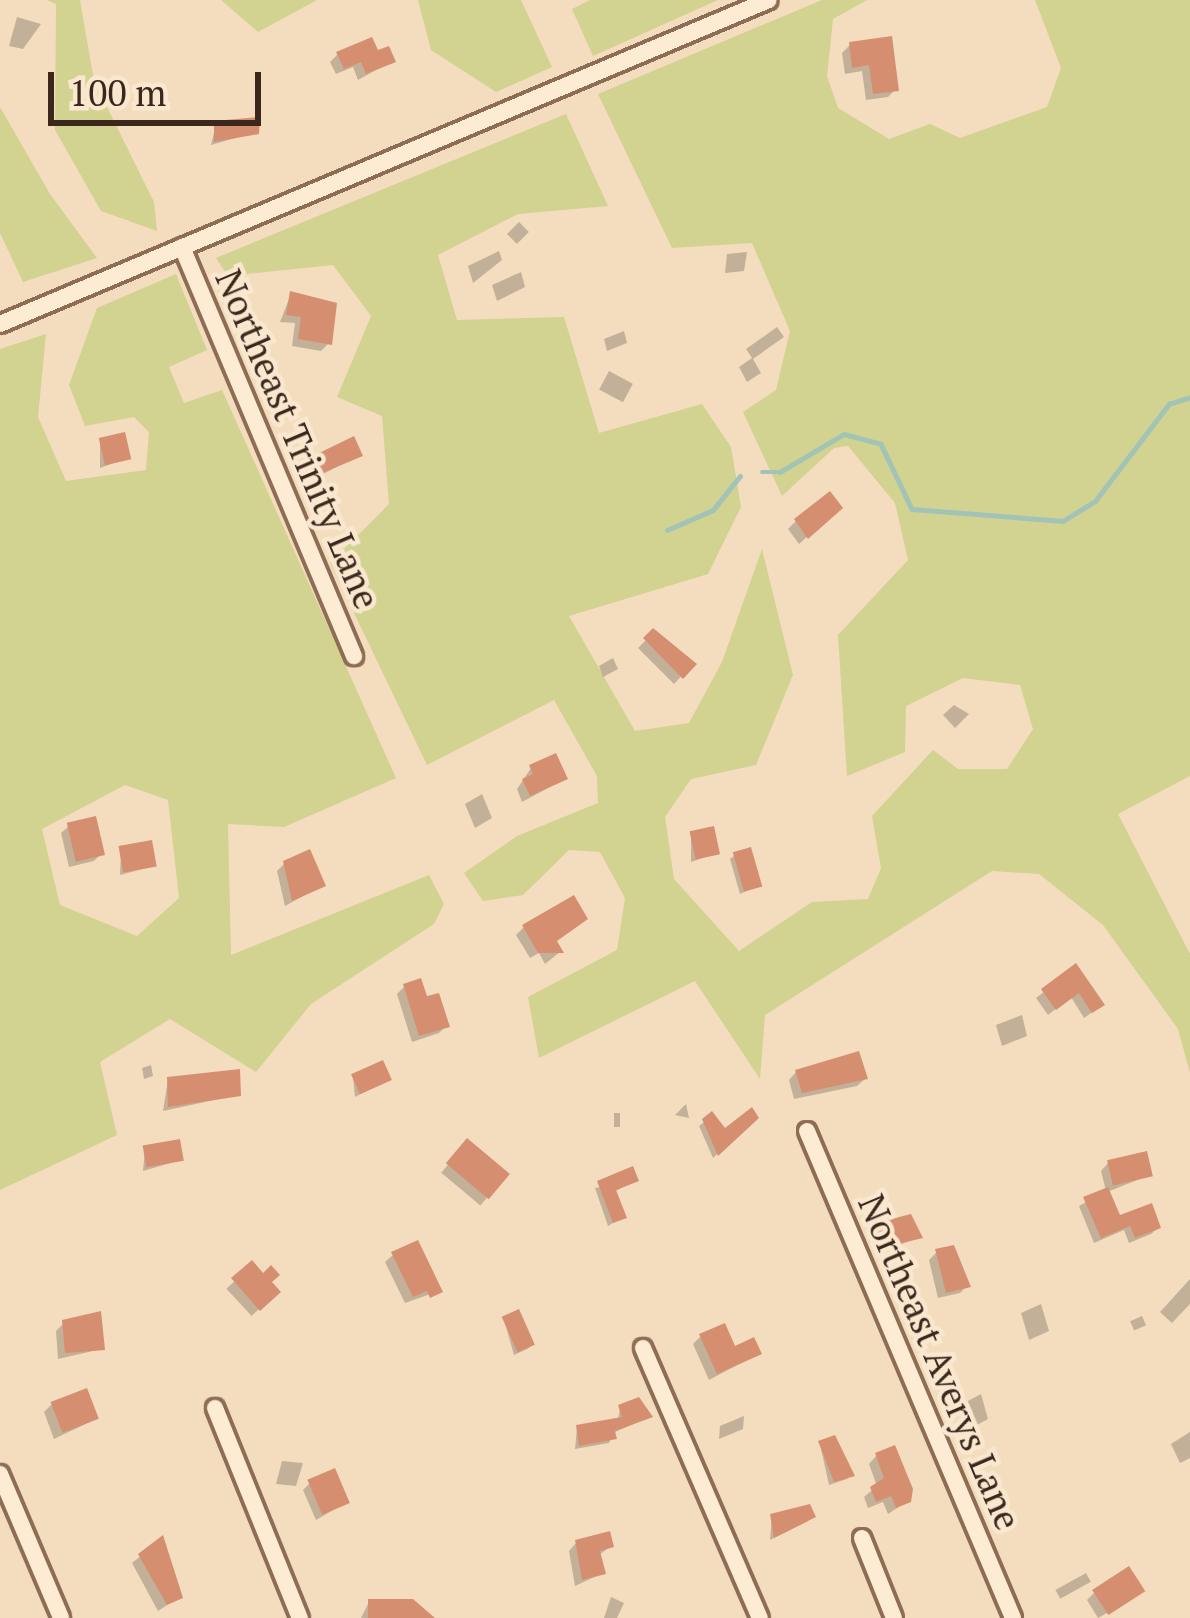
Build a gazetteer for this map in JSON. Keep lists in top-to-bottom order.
{
  "streets": {
    "street": ["Northeast Trinity Lane", "Northeast Averys Lane"]
  },
  "scale_bar": "100 m"
}
